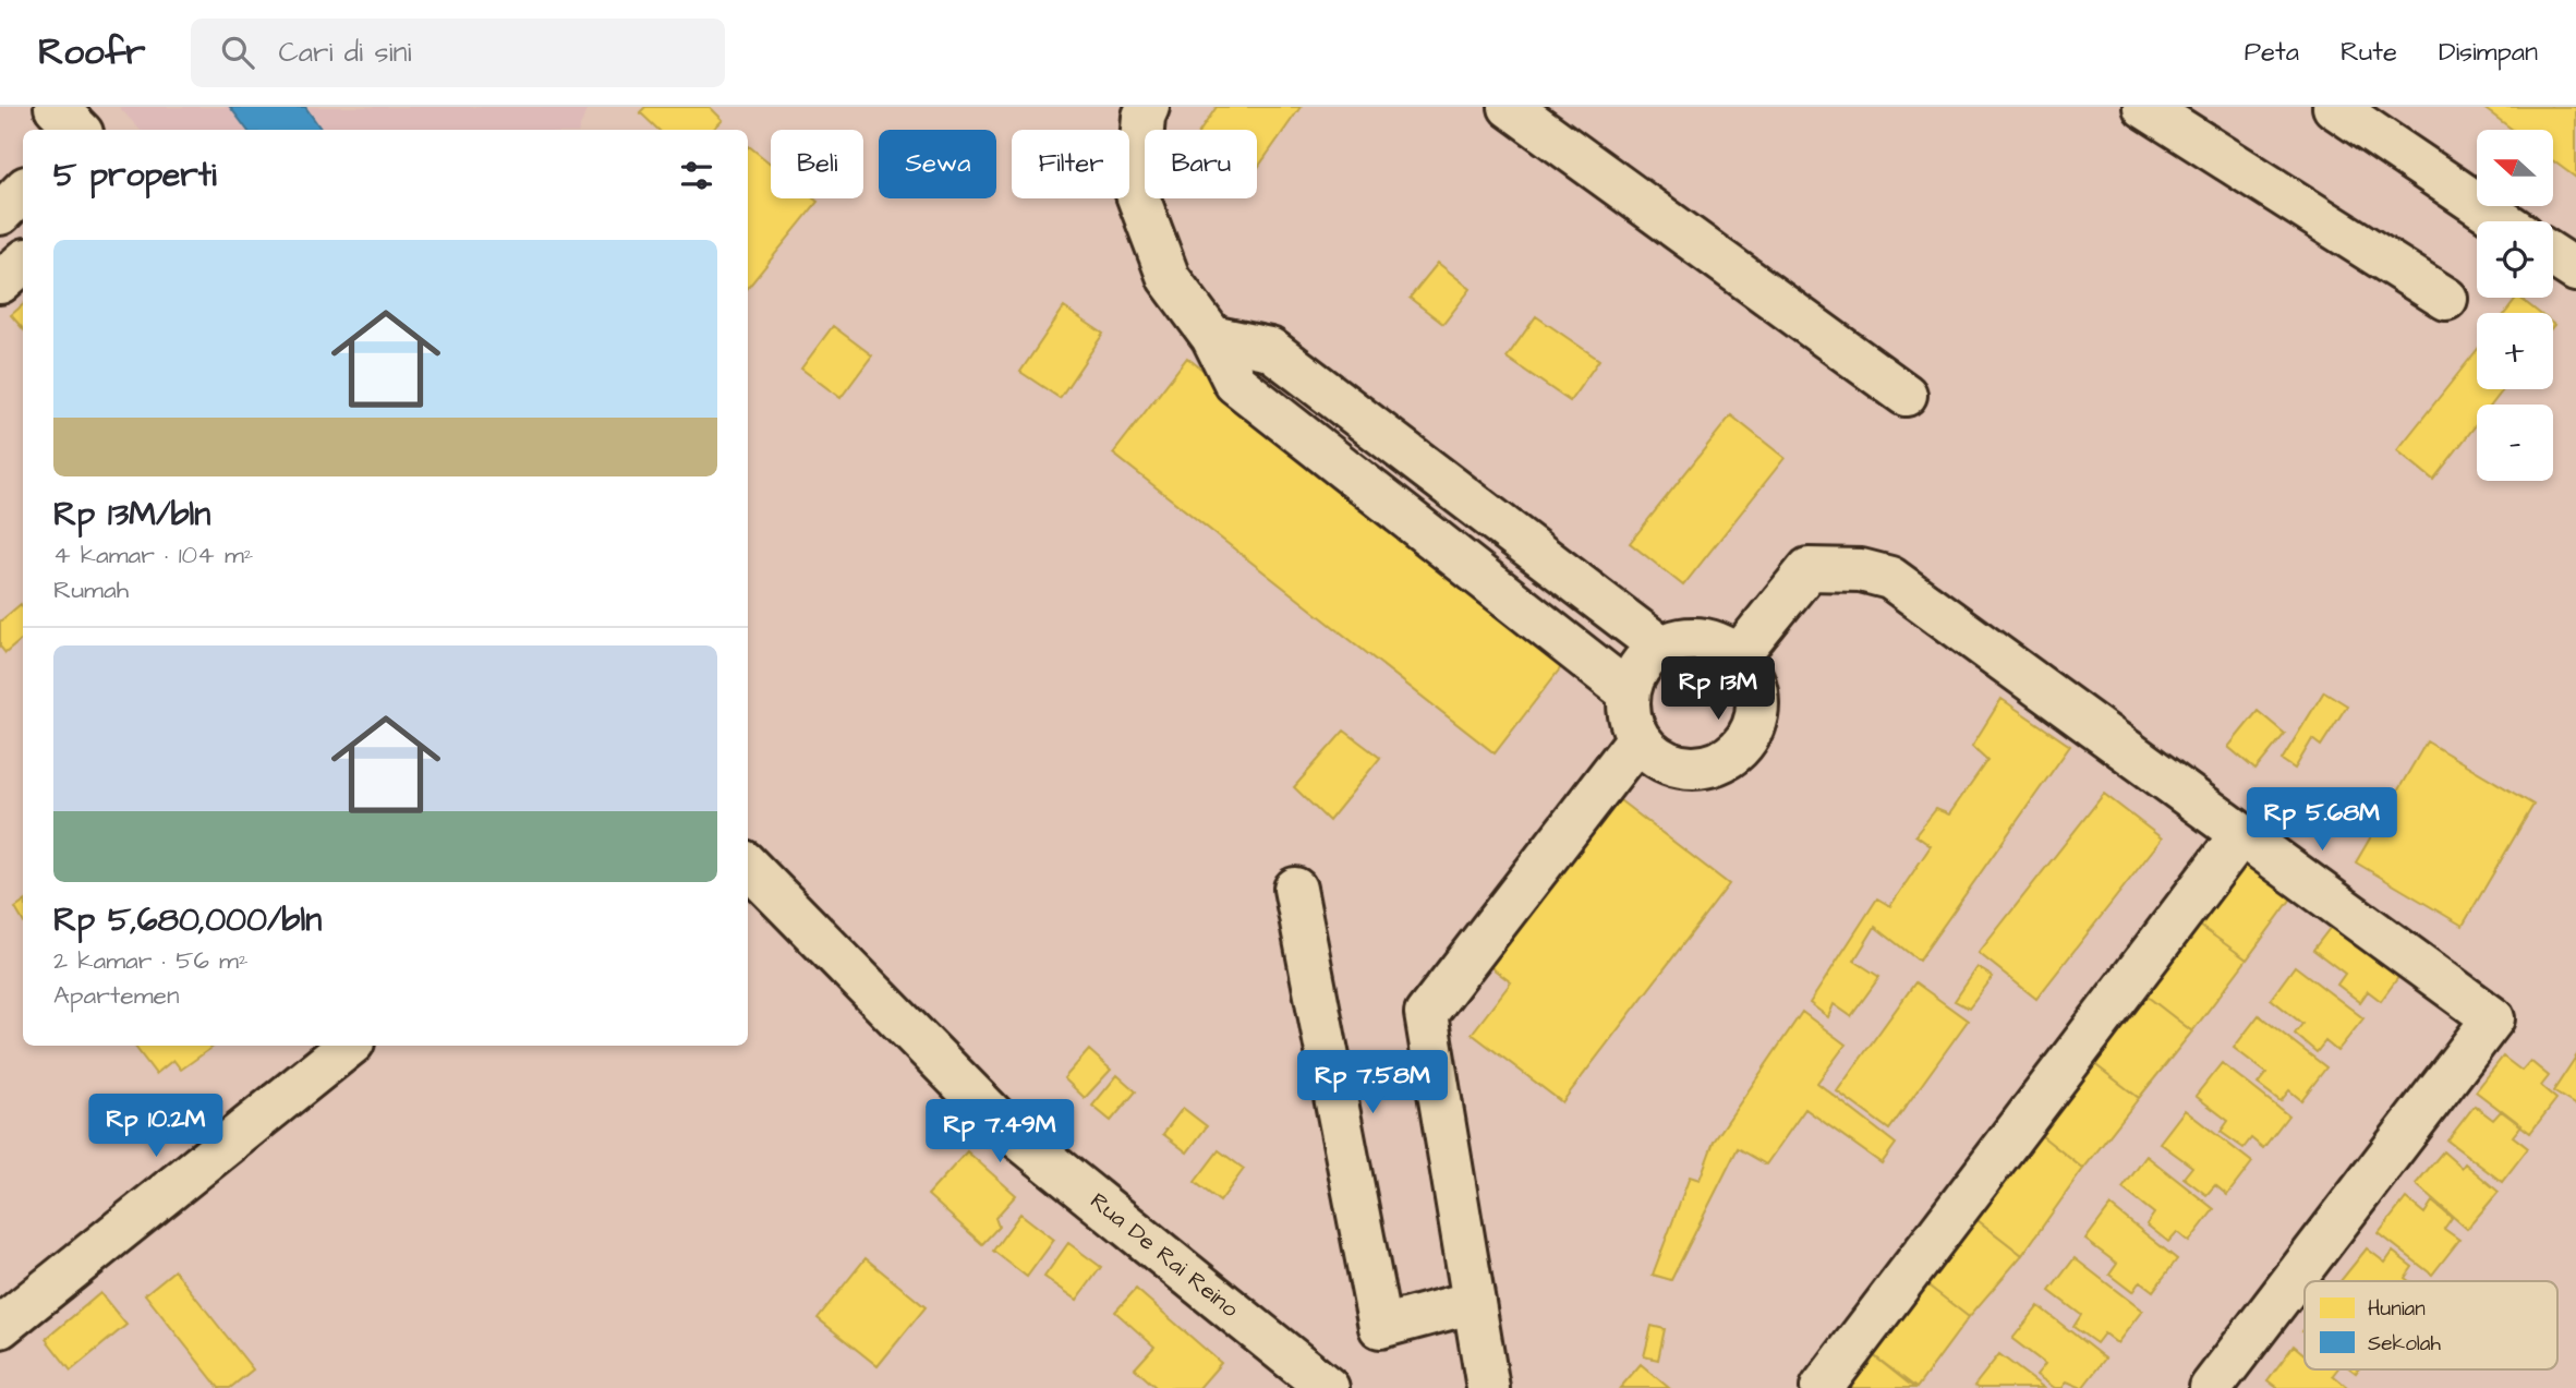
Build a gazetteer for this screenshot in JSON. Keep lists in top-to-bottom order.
{
  "streets": {
    "street": ["Rua De Rai Reino"]
  },
  "legend": ["Hunian", "Sekolah"],
  "north": "left",
  "page": {
    "header": "Roofr",
    "search": "Cari di sini",
    "nav": ["Peta", "Rute", "Disimpan"],
    "map_buttons": ["+", "−"],
    "chip": [
      "Beli",
      "Sewa",
      "Filter",
      "Baru"
    ],
    "heading": "5 properti",
    "list": [
      {
        "name": "Rp 13M/bln",
        "note": "4 kamar · 104 m² · Rumah"
      },
      {
        "name": "Rp 5,680,000/bln",
        "note": "2 kamar · 56 m² · Apartemen"
      }
    ],
    "price": [
      "Rp 13M",
      "Rp 5.68M",
      "Rp 7.58M",
      "Rp 10.2M",
      "Rp 7.49M"
    ]
  }
}
